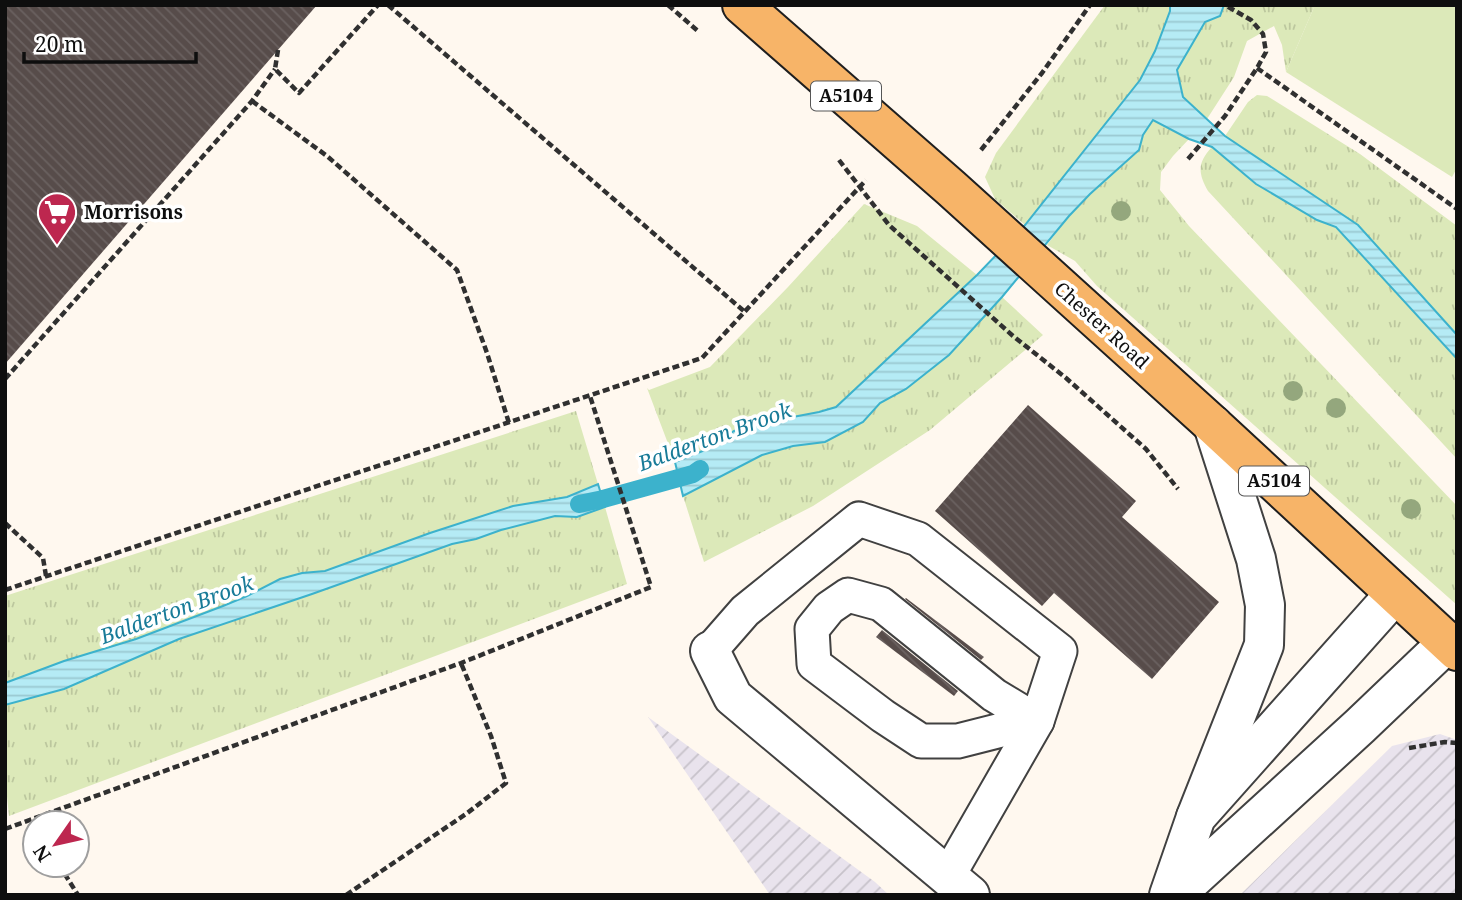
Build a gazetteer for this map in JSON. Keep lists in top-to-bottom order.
{
  "streets": {
    "main road": ["A5104", "Chester Road"]
  },
  "water": ["Balderton Brook"],
  "places": {
    "supermarket": ["Morrisons"]
  },
  "scale_bar": "20 m",
  "north": "bottom left"
}
